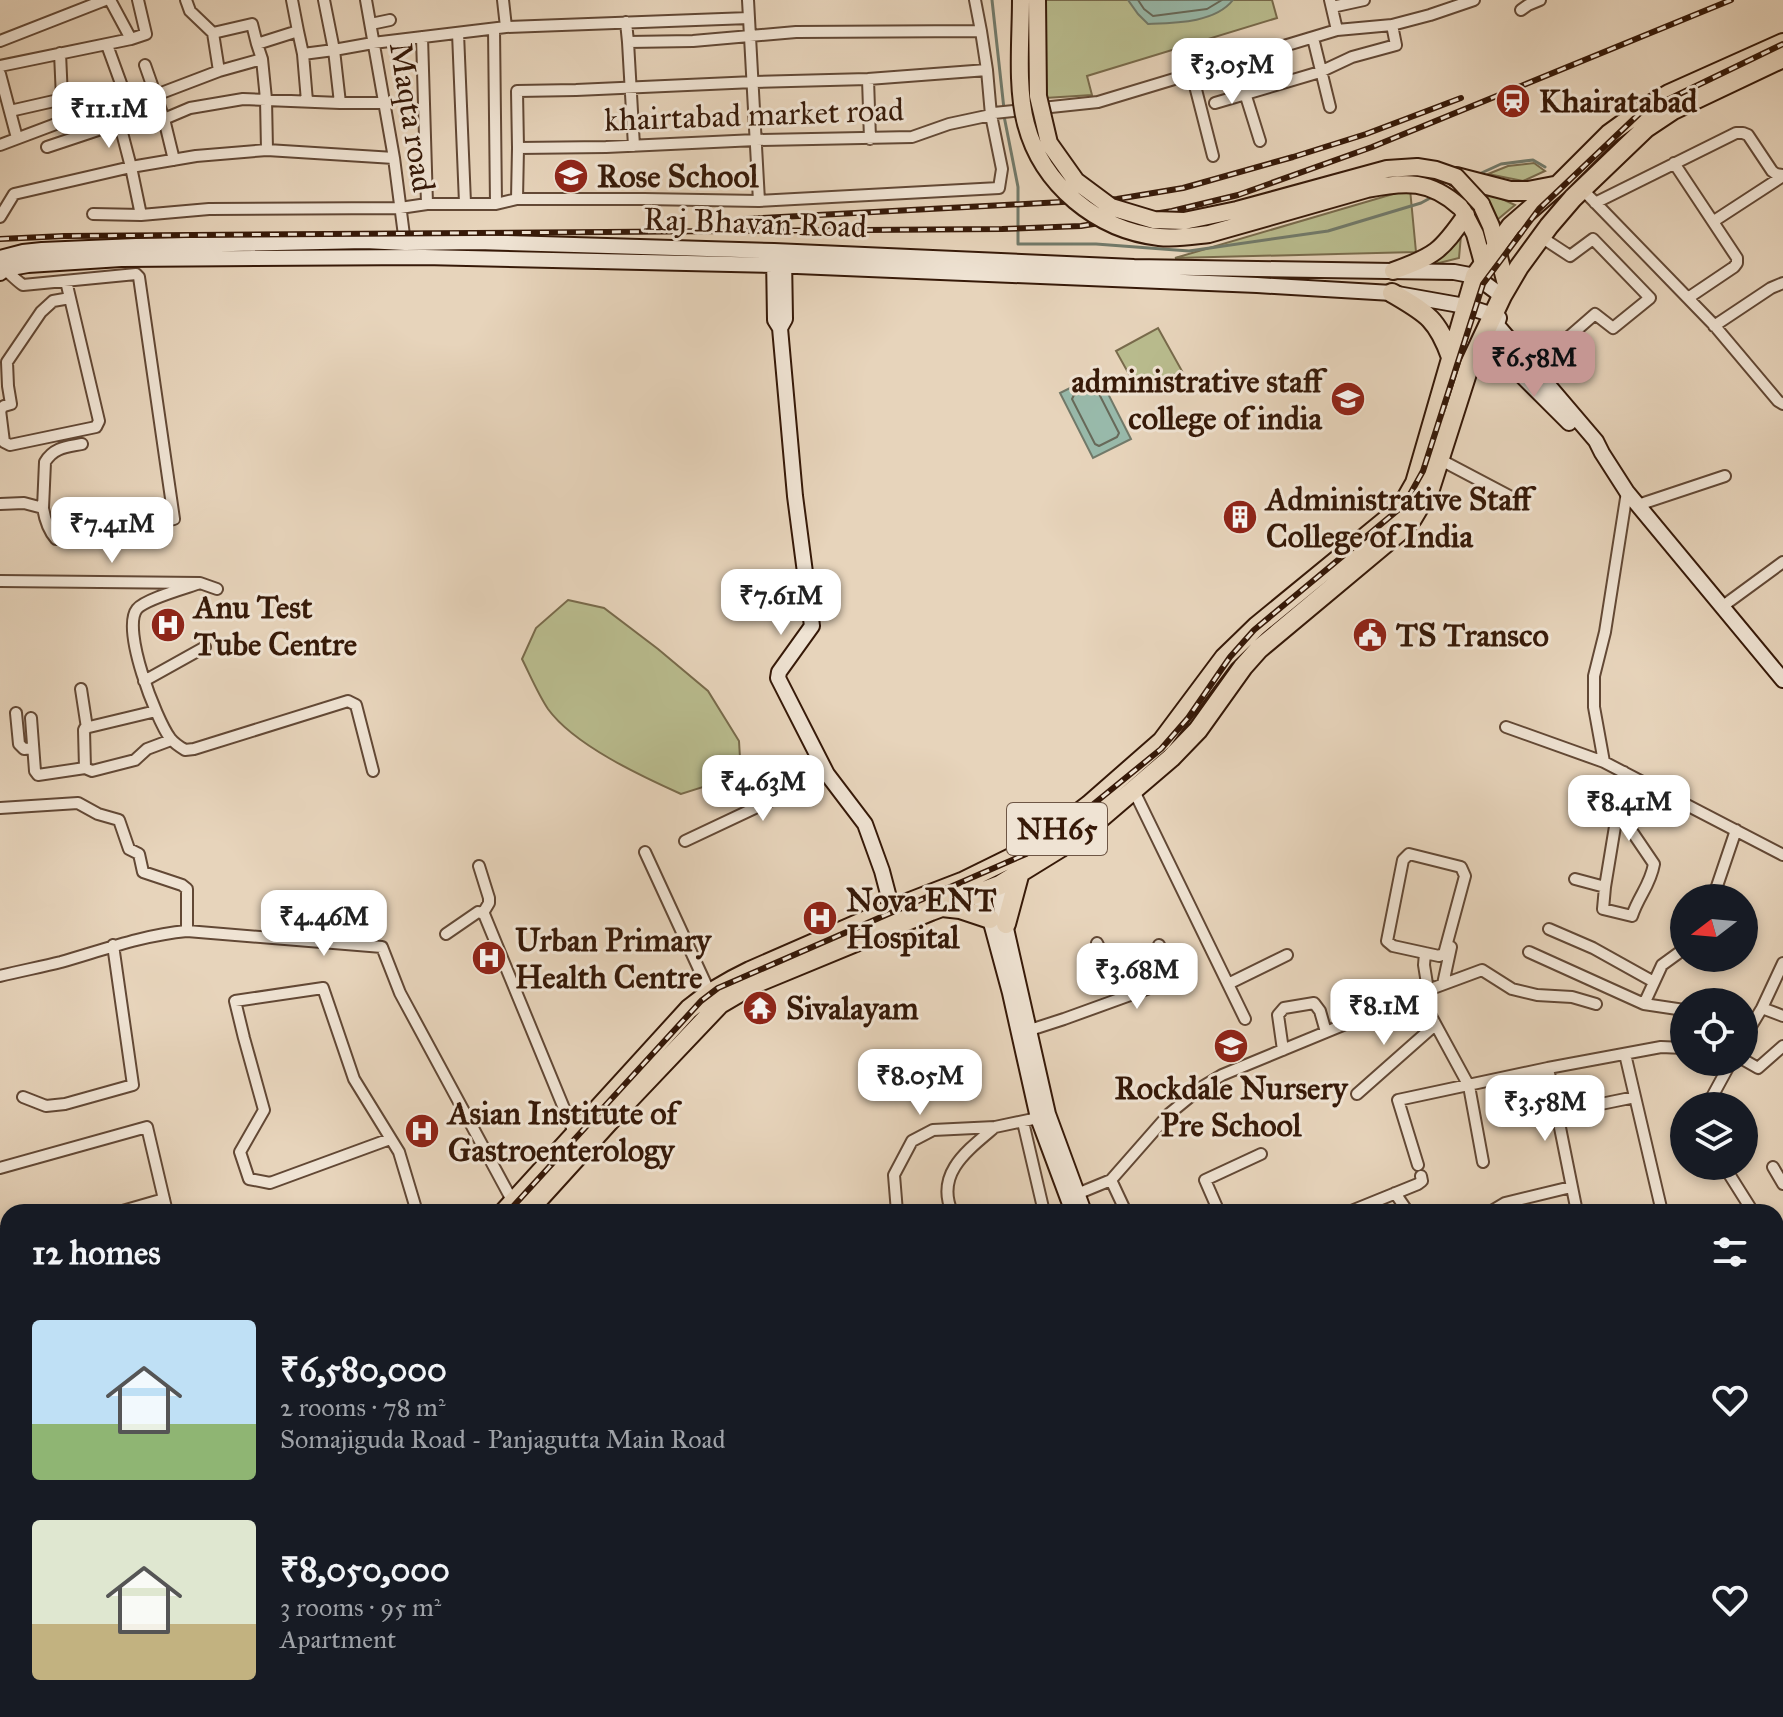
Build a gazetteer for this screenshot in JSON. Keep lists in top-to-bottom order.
{
  "streets": {
    "highway": ["NH65"],
    "main road": ["Raj Bhavan Road"],
    "street": ["khairtabad market road", "Maqta road"]
  },
  "crossings": [
    ["Maqta road", "Raj Bhavan Road"],
    ["Raj Bhavan Road", "NH65"]
  ],
  "places": {
    "station": ["Khairatabad"],
    "school or university": ["Rose School", "administrative staff college of india", "Rockdale Nursery Pre School"],
    "building": ["Administrative Staff College of India"],
    "hospital": [
      "Anu Test Tube Centre",
      "Nova ENT Hospital",
      "Urban Primary Health Centre",
      "Asian Institute of Gastroenterology"
    ],
    "public building": ["TS Transco"],
    "temple": ["Sivalayam"]
  },
  "north": "left",
  "page": {
    "price": [
      "₹3.05M",
      "₹11.1M",
      "₹6.58M",
      "₹7.41M",
      "₹7.61M",
      "₹4.63M",
      "₹8.41M",
      "₹4.46M",
      "₹3.68M",
      "₹8.1M",
      "₹8.05M",
      "₹3.58M"
    ],
    "heading": "12 homes",
    "list": [
      {
        "name": "₹6,580,000",
        "note": "2 rooms · 78 m² · Somajiguda Road - Panjagutta Main Road"
      },
      {
        "name": "₹8,050,000",
        "note": "3 rooms · 95 m² · Apartment"
      }
    ]
  }
}
